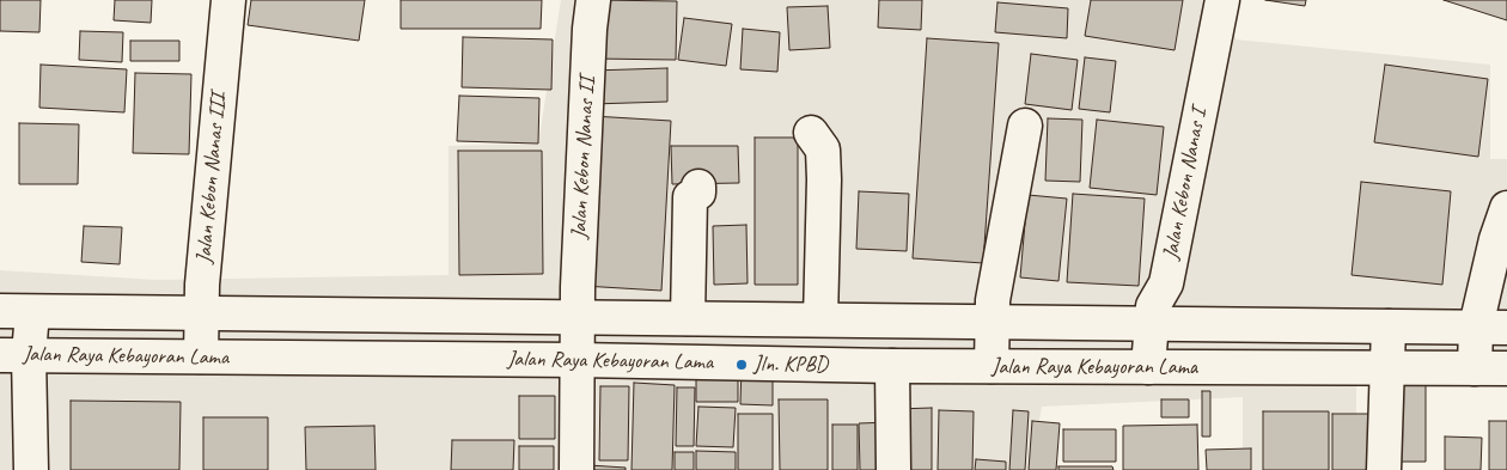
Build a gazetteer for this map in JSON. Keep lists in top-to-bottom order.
{
  "streets": {
    "main road": [
      "Jalan Kebon Nanas II",
      "Jalan Kebon Nanas III",
      "Jalan Kebon Nanas I",
      "Jalan Raya Kebayoran Lama"
    ]
  },
  "crossings": [
    ["Jalan Kebon Nanas II", "Jalan Raya Kebayoran Lama"],
    ["Jalan Kebon Nanas III", "Jalan Raya Kebayoran Lama"],
    ["Jalan Kebon Nanas I", "Jalan Raya Kebayoran Lama"]
  ],
  "places": ["Jln. KPBD"]
}
